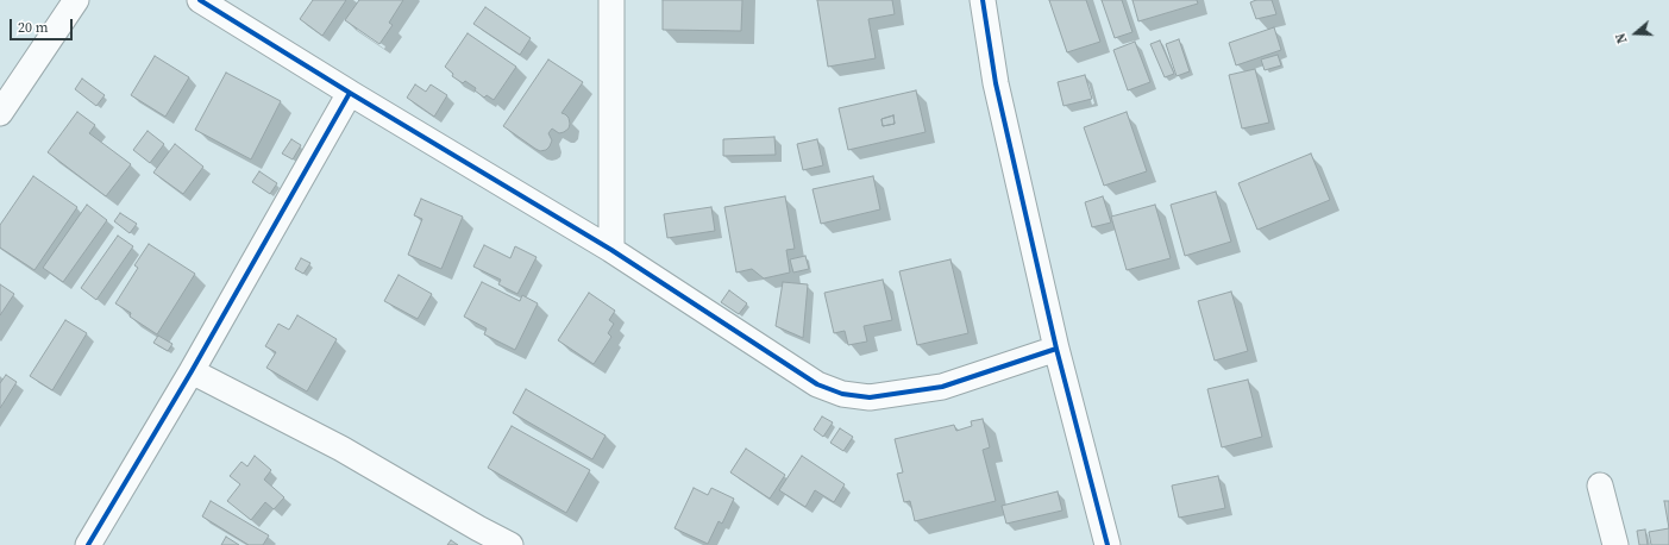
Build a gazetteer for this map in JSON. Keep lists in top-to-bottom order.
{
  "scale_bar": "20 m",
  "north": "left"
}
